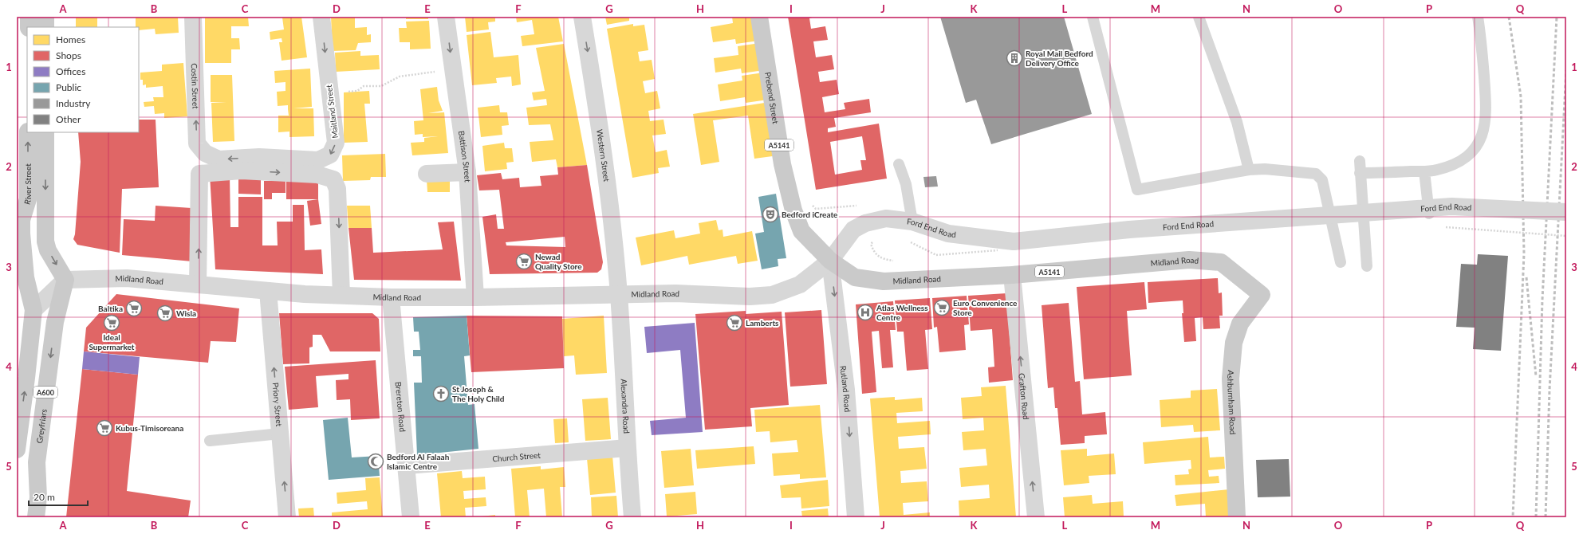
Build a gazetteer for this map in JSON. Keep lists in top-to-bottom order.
{
  "streets": {
    "main road": [
      "Prebend Street",
      "A5141",
      "River Street",
      "Midland Road",
      "A600",
      "Ashburnham Road",
      "Greyfriars"
    ],
    "street": [
      "Costin Street",
      "Maitland Street",
      "Western Street",
      "Battison Street",
      "Ford End Road",
      "Rutland Road",
      "Grafton Road",
      "Priory Street",
      "Alexandra Road",
      "Brereton Road",
      "Church Street"
    ]
  },
  "crossings": [
    ["Costin Street", "Maitland Street"],
    ["Prebend Street", "Ford End Road"],
    ["Prebend Street", "Midland Road"],
    ["Prebend Street", "Rutland Road"],
    ["Western Street", "Midland Road"],
    ["Western Street", "Alexandra Road"],
    ["Battison Street", "Midland Road"],
    ["River Street", "A600"],
    ["Ford End Road", "Midland Road"],
    ["Ford End Road", "Rutland Road"],
    ["Midland Road", "Rutland Road"],
    ["Midland Road", "Grafton Road"],
    ["Midland Road", "Ashburnham Road"],
    ["Midland Road", "Priory Street"],
    ["Midland Road", "Alexandra Road"],
    ["Midland Road", "Brereton Road"],
    ["Midland Road", "Greyfriars"],
    ["Alexandra Road", "Church Street"],
    ["Brereton Road", "Church Street"]
  ],
  "one_way": [
    "Costin Street",
    "Western Street",
    "Rutland Road",
    "Grafton Road",
    "Priory Street"
  ],
  "places": {
    "building": ["Royal Mail Bedford Delivery Office"],
    "theatre": ["Bedford iCreate"],
    "supermarket": [
      "Newad Quality Store",
      "Euro Convenience Store",
      "Baltika",
      "Wisla",
      "Ideal Supermarket",
      "Lamberts",
      "Kubus-Timisoreana"
    ],
    "hospital": ["Atlas Wellness Centre"],
    "church": ["St Joseph & The Holy Child"],
    "mosque": ["Bedford Al Falaah Islamic Centre"]
  },
  "legend": [
    "Homes",
    "Shops",
    "Offices",
    "Public",
    "Industry",
    "Other"
  ],
  "scale_bar": "20 m",
  "grid": {
    "columns": [
      "A",
      "B",
      "C",
      "D",
      "E",
      "F",
      "G",
      "H",
      "I",
      "J",
      "K",
      "L",
      "M",
      "N",
      "O",
      "P",
      "Q"
    ],
    "rows": [
      "1",
      "2",
      "3",
      "4",
      "5"
    ]
  }
}
